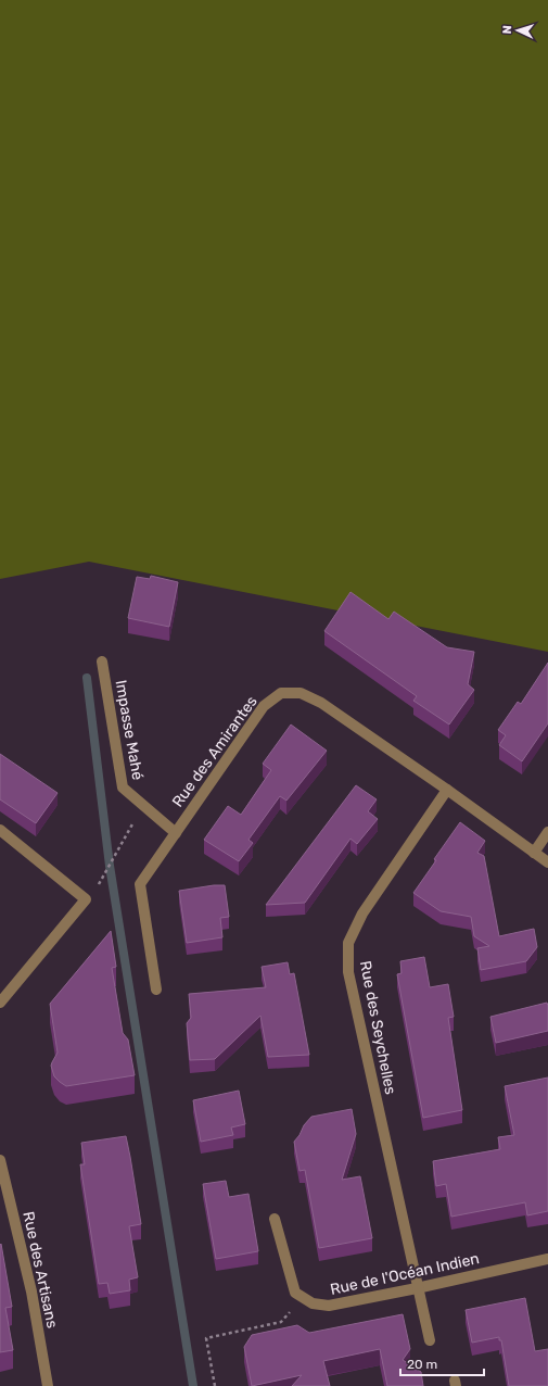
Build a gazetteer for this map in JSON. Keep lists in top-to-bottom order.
{
  "streets": {
    "street": [
      "Impasse Mahé",
      "Rue des Amirantes",
      "Rue des Seychelles",
      "Rue des Artisans",
      "Rue de l'Océan Indien"
    ]
  },
  "crossings": [
    ["Impasse Mahé", "Rue des Amirantes"],
    ["Rue des Amirantes", "Rue des Seychelles"],
    ["Rue des Seychelles", "Rue de l'Océan Indien"]
  ],
  "scale_bar": "20 m",
  "north": "left"
}
